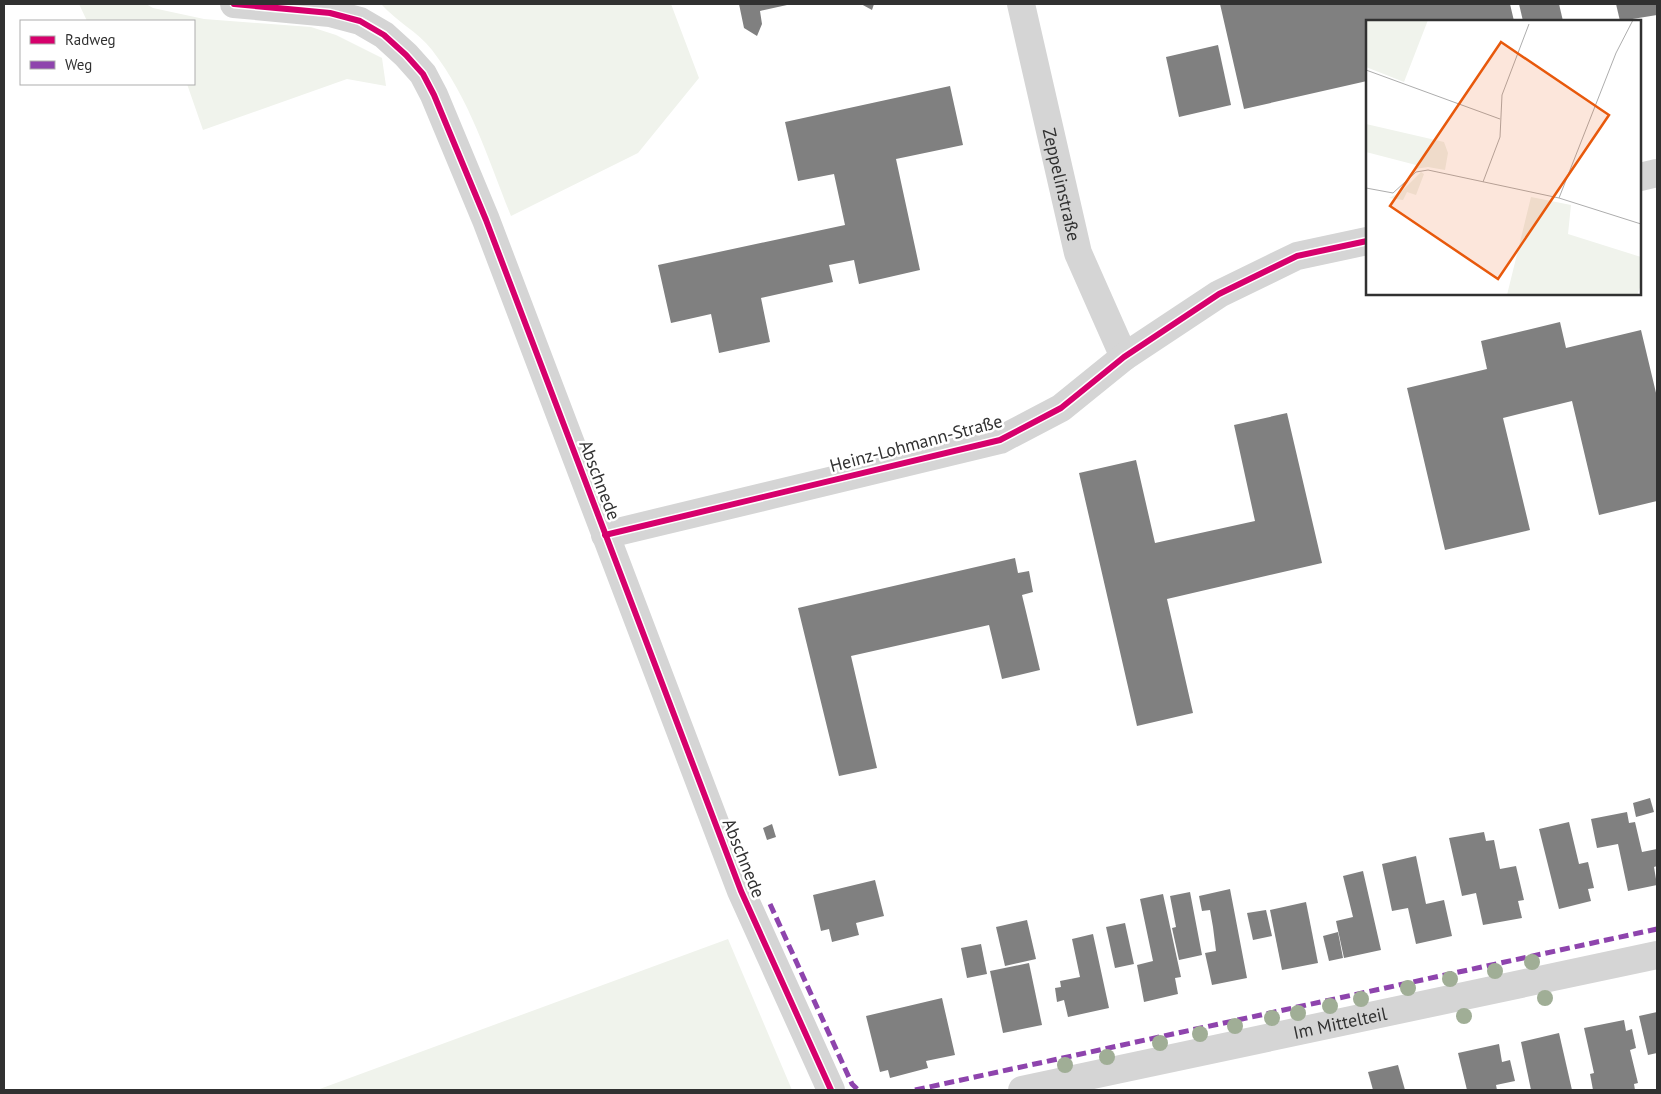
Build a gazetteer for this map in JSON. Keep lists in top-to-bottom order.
{
  "streets": {
    "street": [
      "Zeppelinstraße",
      "Heinz-Lohmann-Straße",
      "Abschnede",
      "Im Mittelteil"
    ]
  },
  "crossings": [
    ["Zeppelinstraße", "Heinz-Lohmann-Straße"],
    ["Heinz-Lohmann-Straße", "Abschnede"]
  ],
  "legend": ["Radweg", "Weg"]
}
